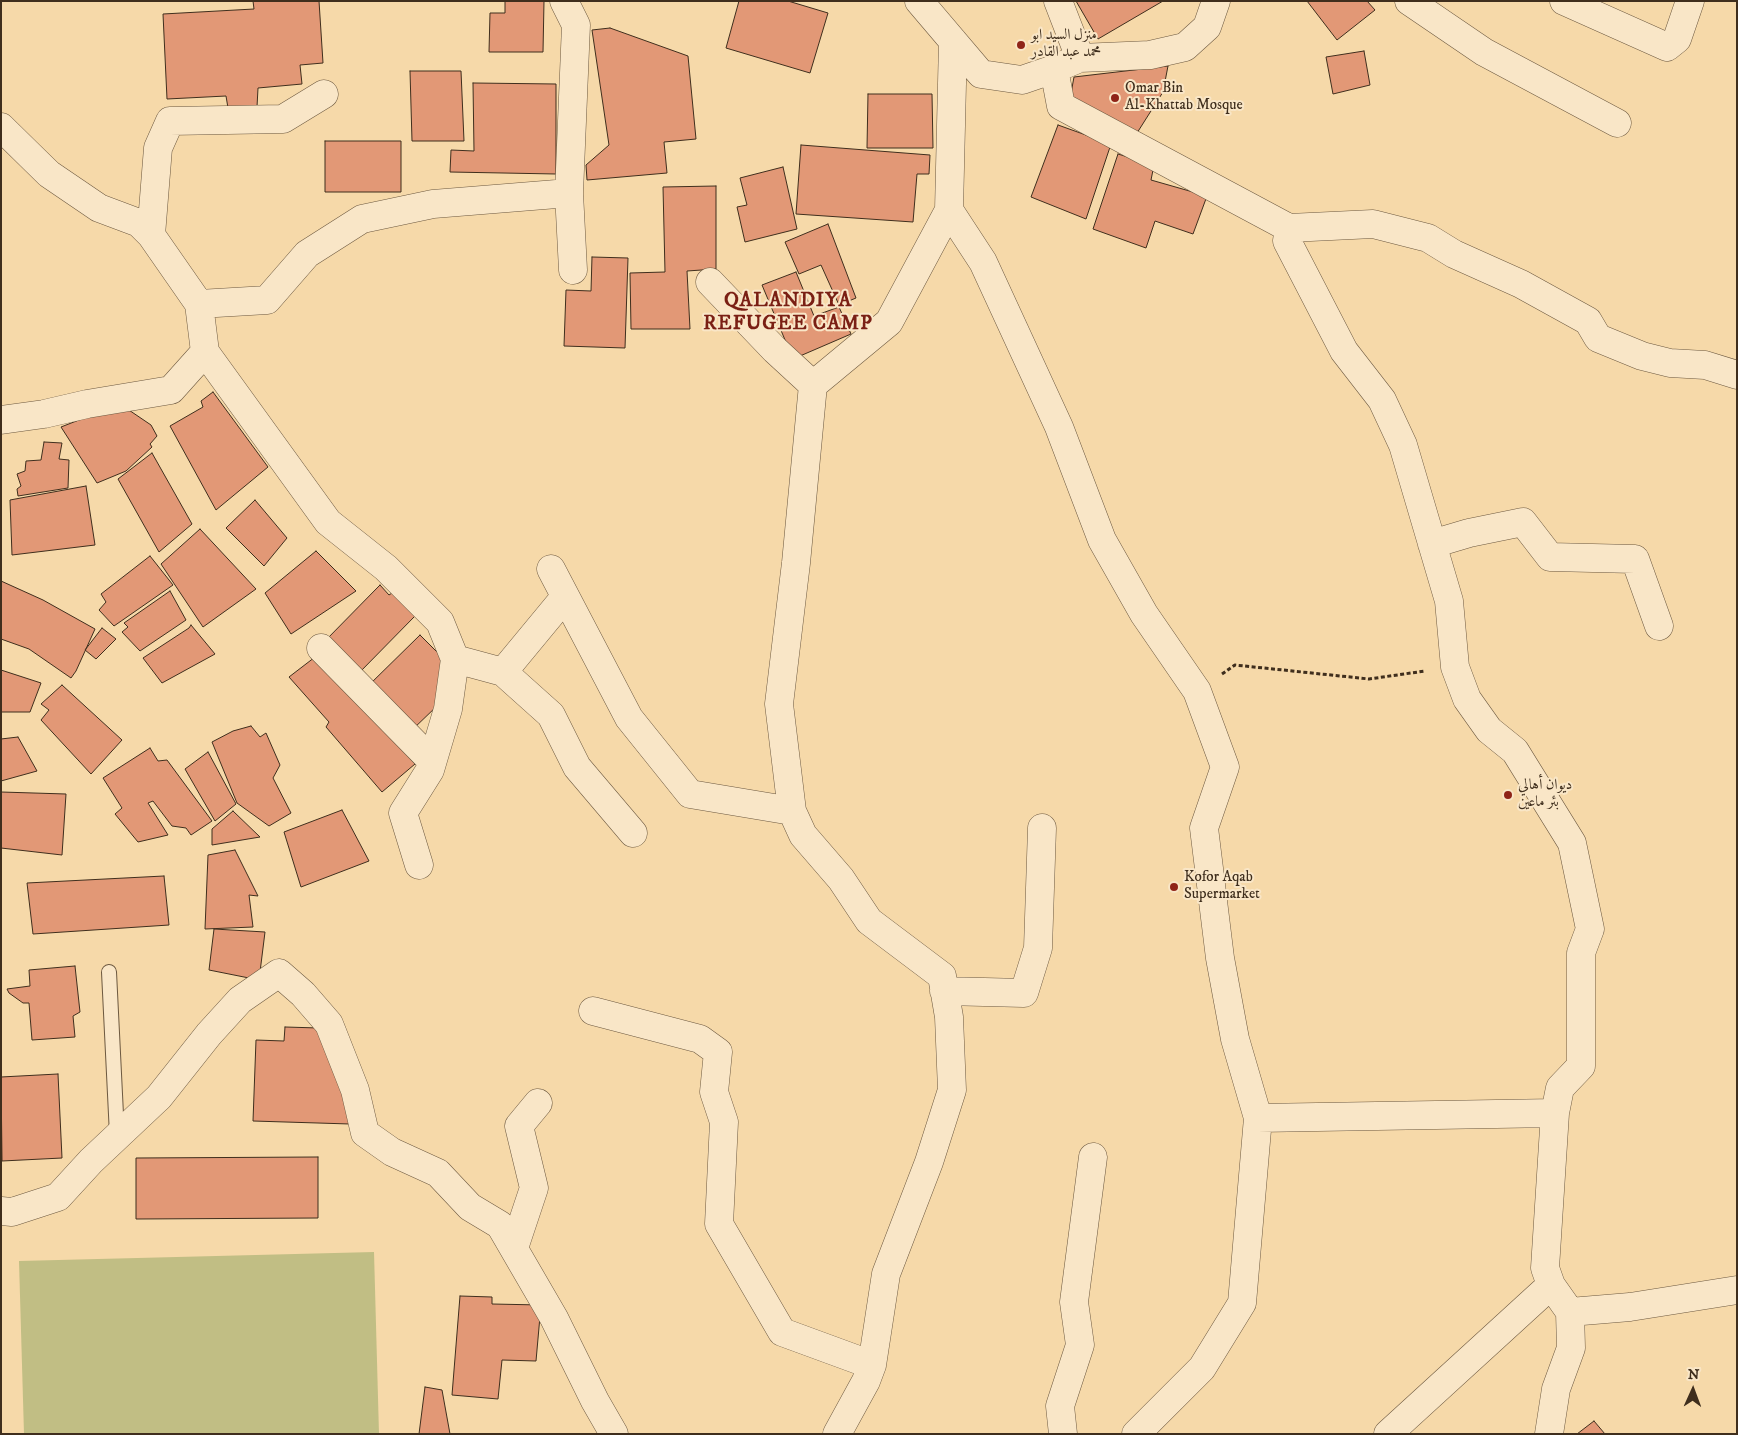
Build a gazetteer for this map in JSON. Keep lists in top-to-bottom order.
{
  "districts": ["QALANDIYA REFUGEE CAMP"],
  "places": [
    "منزل السيد ابو محمد عبد القادر",
    "Omar Bin Al-Khattab Mosque",
    "ديوان أهالي بئر ماعين",
    "Kofor Aqab Supermarket"
  ],
  "north": "top"
}
